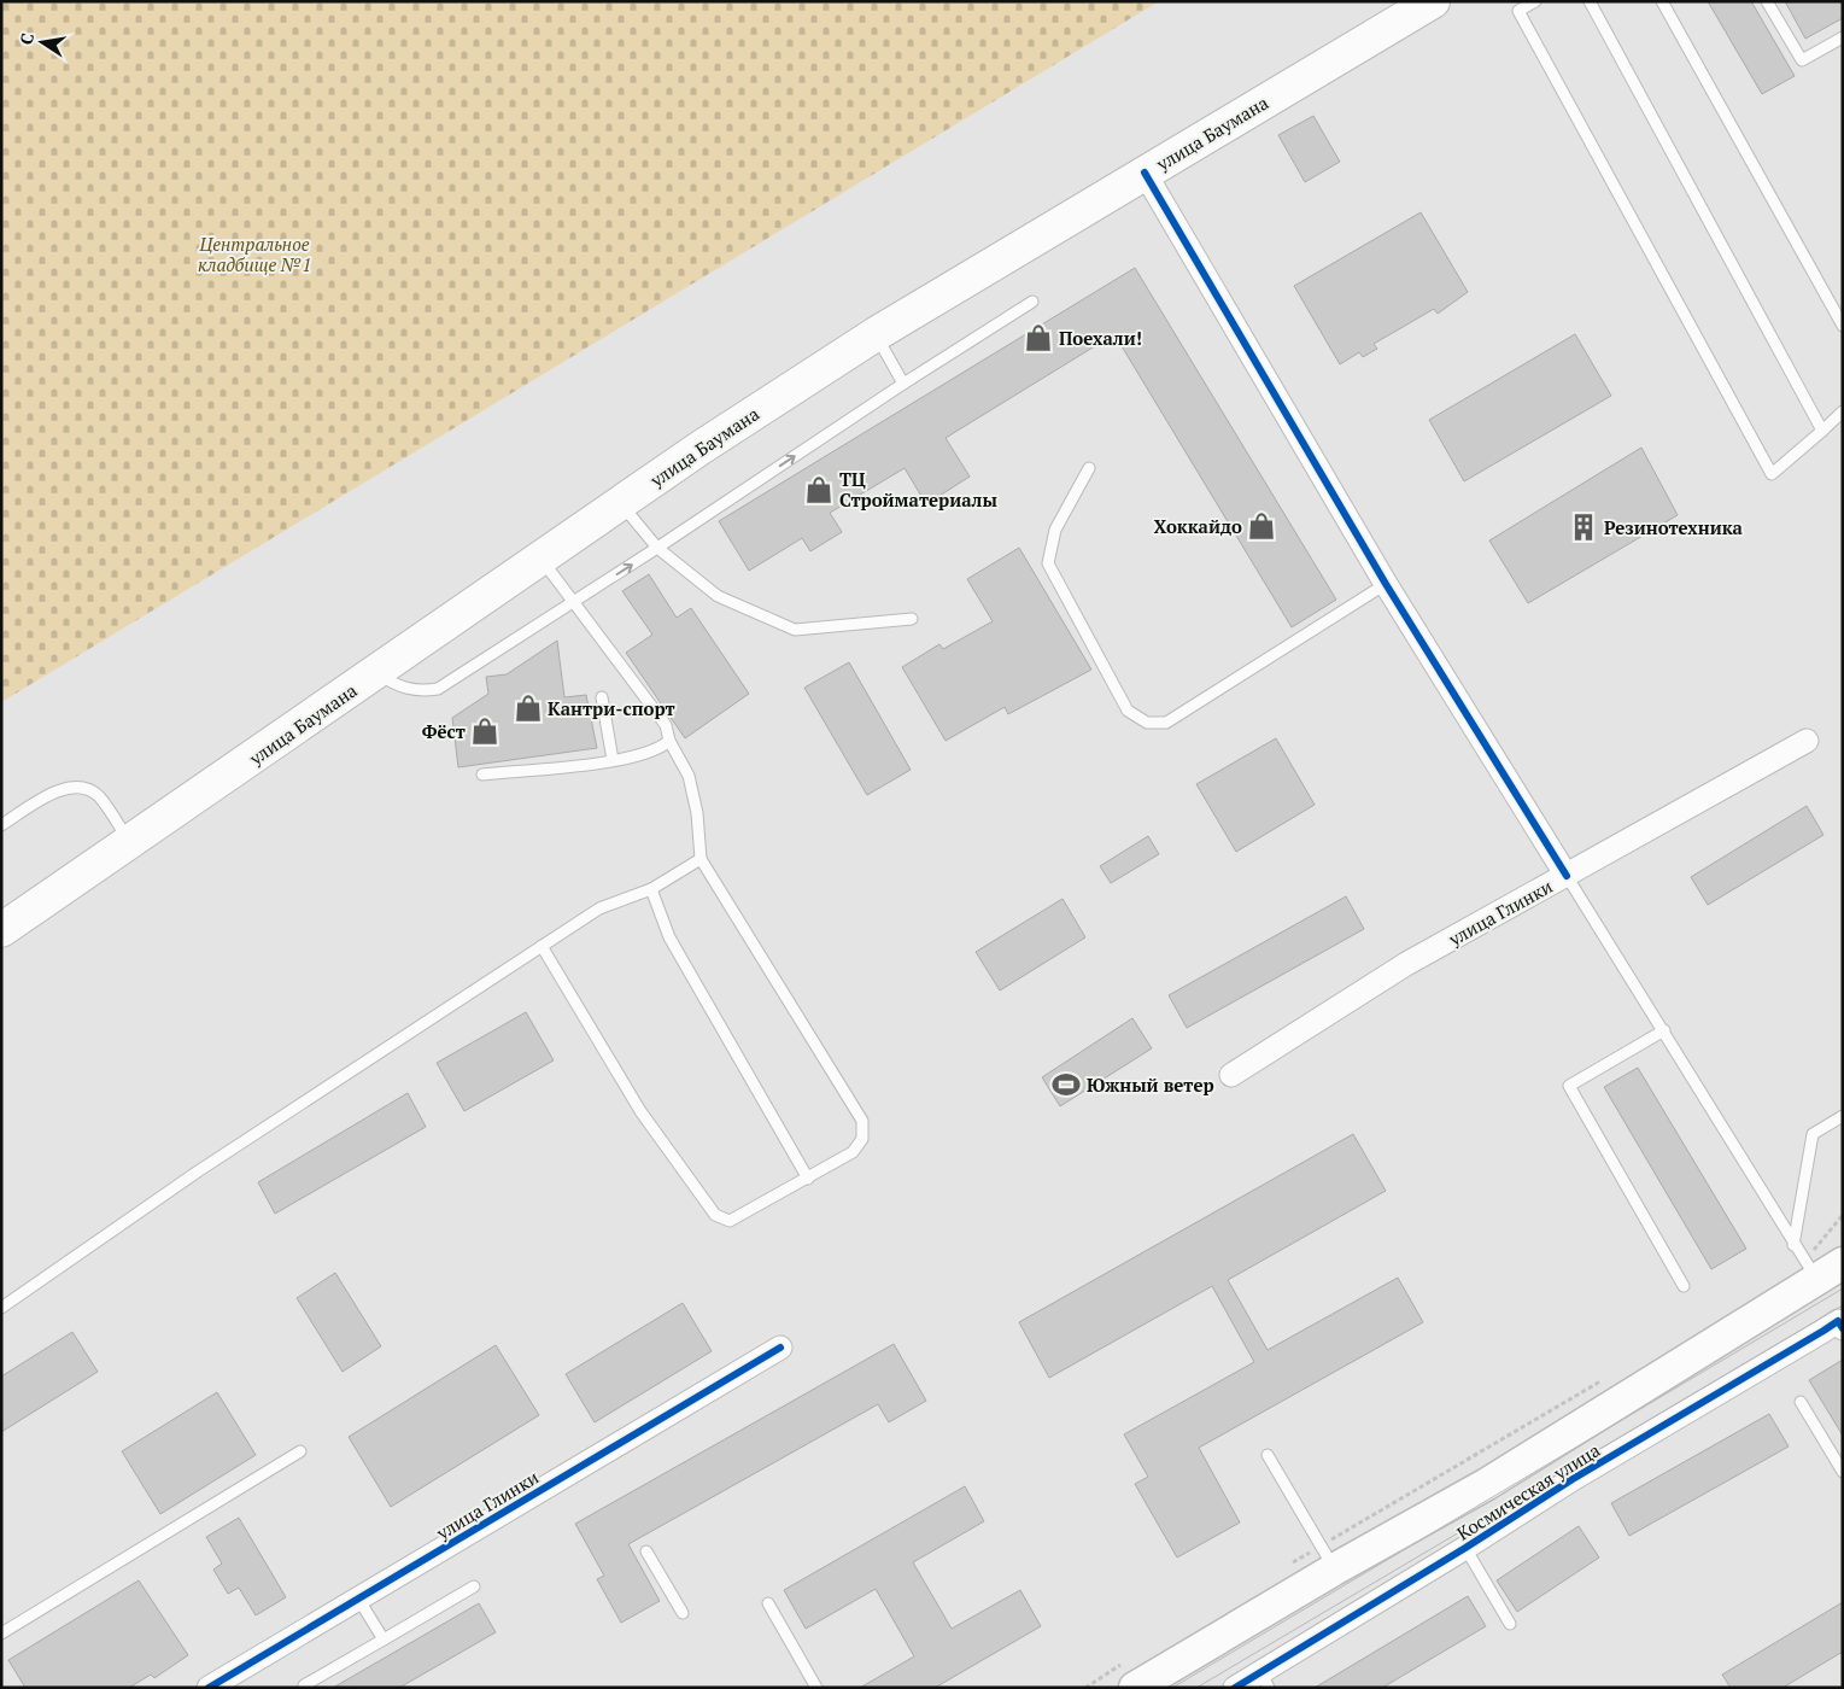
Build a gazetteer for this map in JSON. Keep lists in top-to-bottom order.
{
  "streets": {
    "main road": ["улица Баумана", "Космическая улица"],
    "street": ["улица Глинки"]
  },
  "parks": ["Центральное кладбище №1"],
  "places": {
    "shop": [
      "Поехали!",
      "ТЦ Стройматериалы",
      "Хоккайдо",
      "Кантри-спорт",
      "Фёст"
    ],
    "building": ["Резинотехника"],
    "sports": ["Южный ветер"]
  },
  "north": "left"
}
